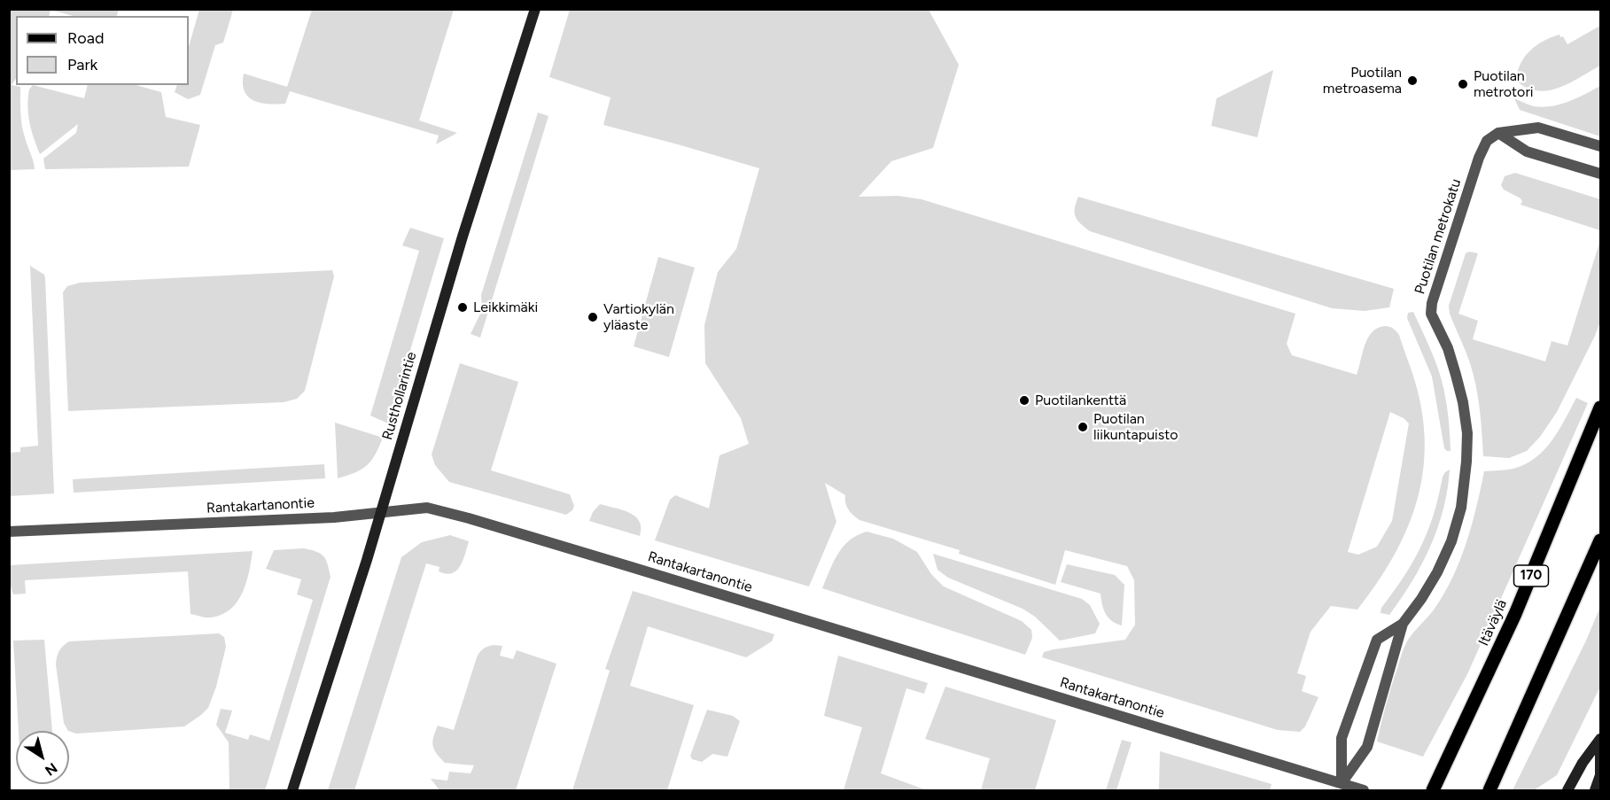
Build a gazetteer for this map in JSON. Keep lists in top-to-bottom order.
{
  "streets": {
    "main road": ["Rusthollarintie", "170", "Itäväylä"],
    "street": ["Puotilan metrokatu", "Rantakartanontie"]
  },
  "crossings": [
    ["Puotilan metrokatu", "Rantakartanontie"],
    ["Rusthollarintie", "Rantakartanontie"]
  ],
  "places": [
    "Puotilan metroasema",
    "Puotilan metrotori",
    "Leikkimäki",
    "Vartiokylän yläaste",
    "Puotilankenttä",
    "Puotilan liikuntapuisto"
  ],
  "legend": ["Road", "Park"],
  "north": "bottom right"
}
